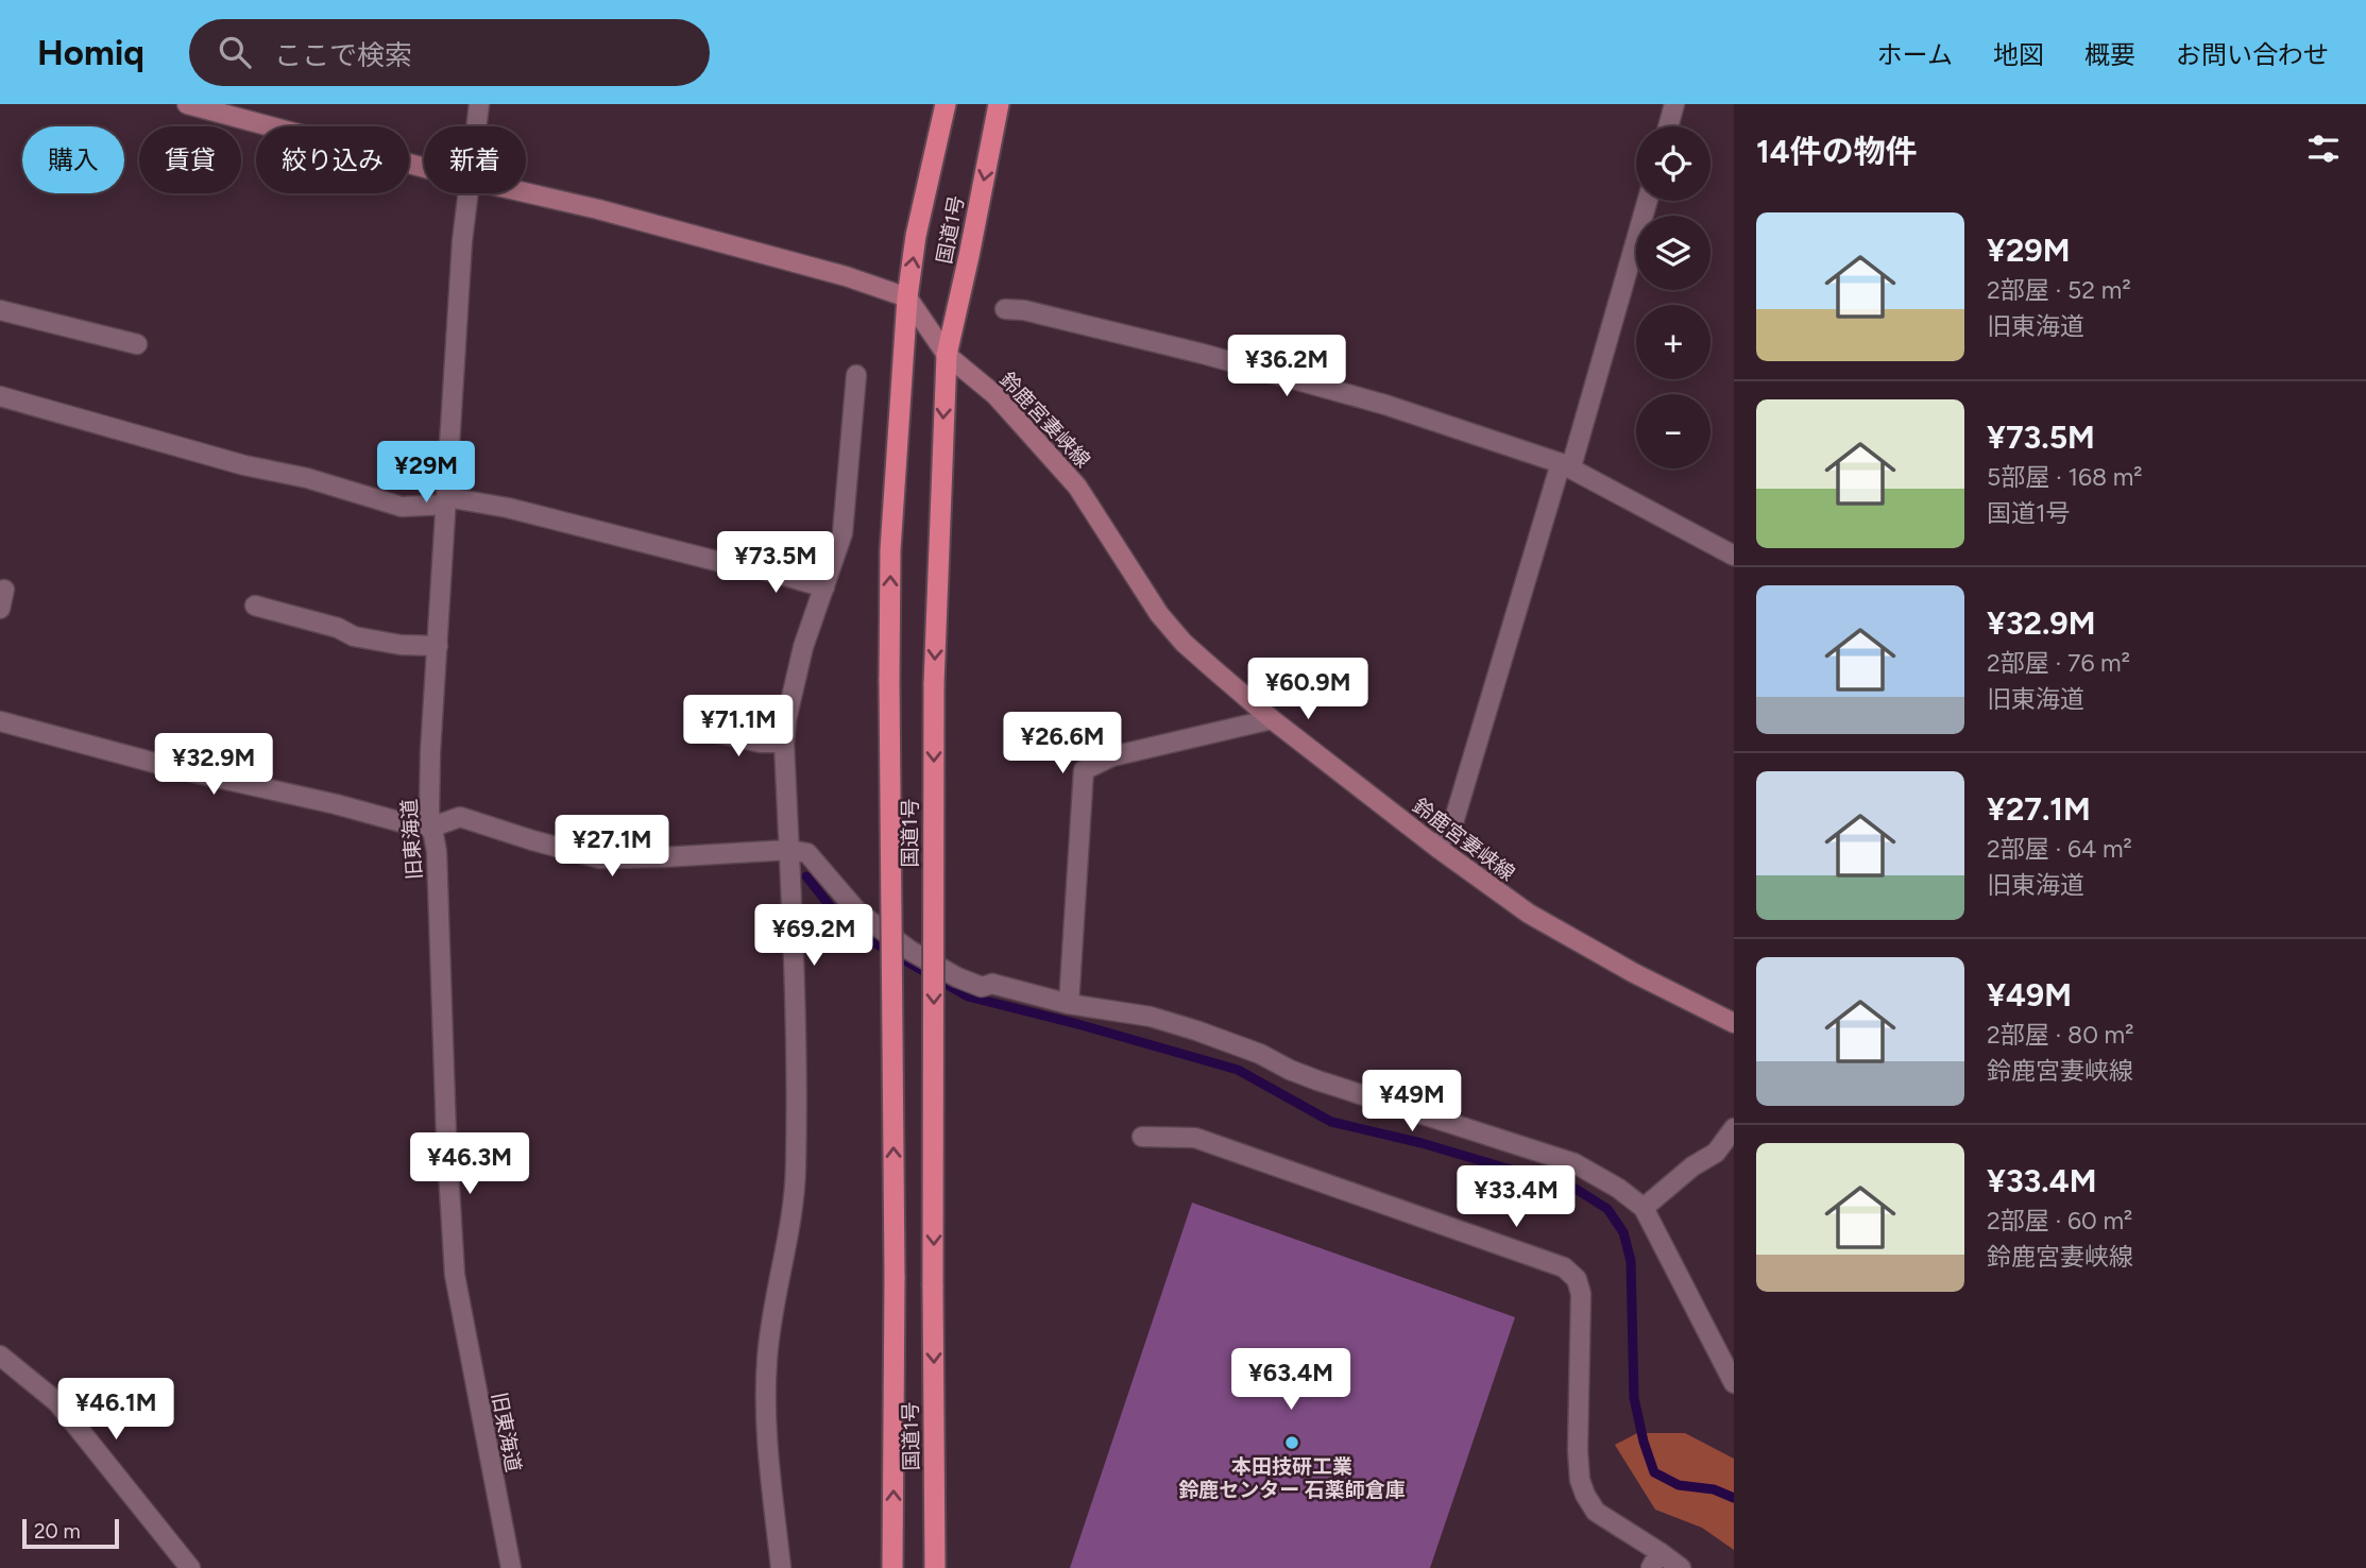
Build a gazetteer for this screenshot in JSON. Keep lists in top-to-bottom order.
{
  "streets": {
    "highway": ["国道1号"],
    "main road": ["鈴鹿宮妻峡線"],
    "street": ["旧東海道"]
  },
  "crossings": [
    ["国道1号", "鈴鹿宮妻峡線"]
  ],
  "places": ["本田技研工業 鈴鹿センター 石薬師倉庫"],
  "scale_bar": "20 m",
  "page": {
    "header": "Homiq",
    "search": "ここで検索",
    "nav": [
      "ホーム",
      "地図",
      "概要",
      "お問い合わせ"
    ],
    "heading": "14件の物件",
    "map_buttons": ["+", "−"],
    "chip": [
      "購入",
      "賃貸",
      "絞り込み",
      "新着"
    ],
    "list": [
      {
        "name": "¥29M",
        "note": "2部屋 · 52 m² · 旧東海道"
      },
      {
        "name": "¥73.5M",
        "note": "5部屋 · 168 m² · 国道1号"
      },
      {
        "name": "¥32.9M",
        "note": "2部屋 · 76 m² · 旧東海道"
      },
      {
        "name": "¥27.1M",
        "note": "2部屋 · 64 m² · 旧東海道"
      },
      {
        "name": "¥49M",
        "note": "2部屋 · 80 m² · 鈴鹿宮妻峡線"
      },
      {
        "name": "¥33.4M",
        "note": "2部屋 · 60 m² · 鈴鹿宮妻峡線"
      }
    ],
    "price": [
      "¥36.2M",
      "¥29M",
      "¥73.5M",
      "¥60.9M",
      "¥71.1M",
      "¥26.6M",
      "¥32.9M",
      "¥27.1M",
      "¥69.2M",
      "¥49M",
      "¥46.3M",
      "¥33.4M",
      "¥63.4M",
      "¥46.1M"
    ],
    "scale": "20 m"
  }
}
